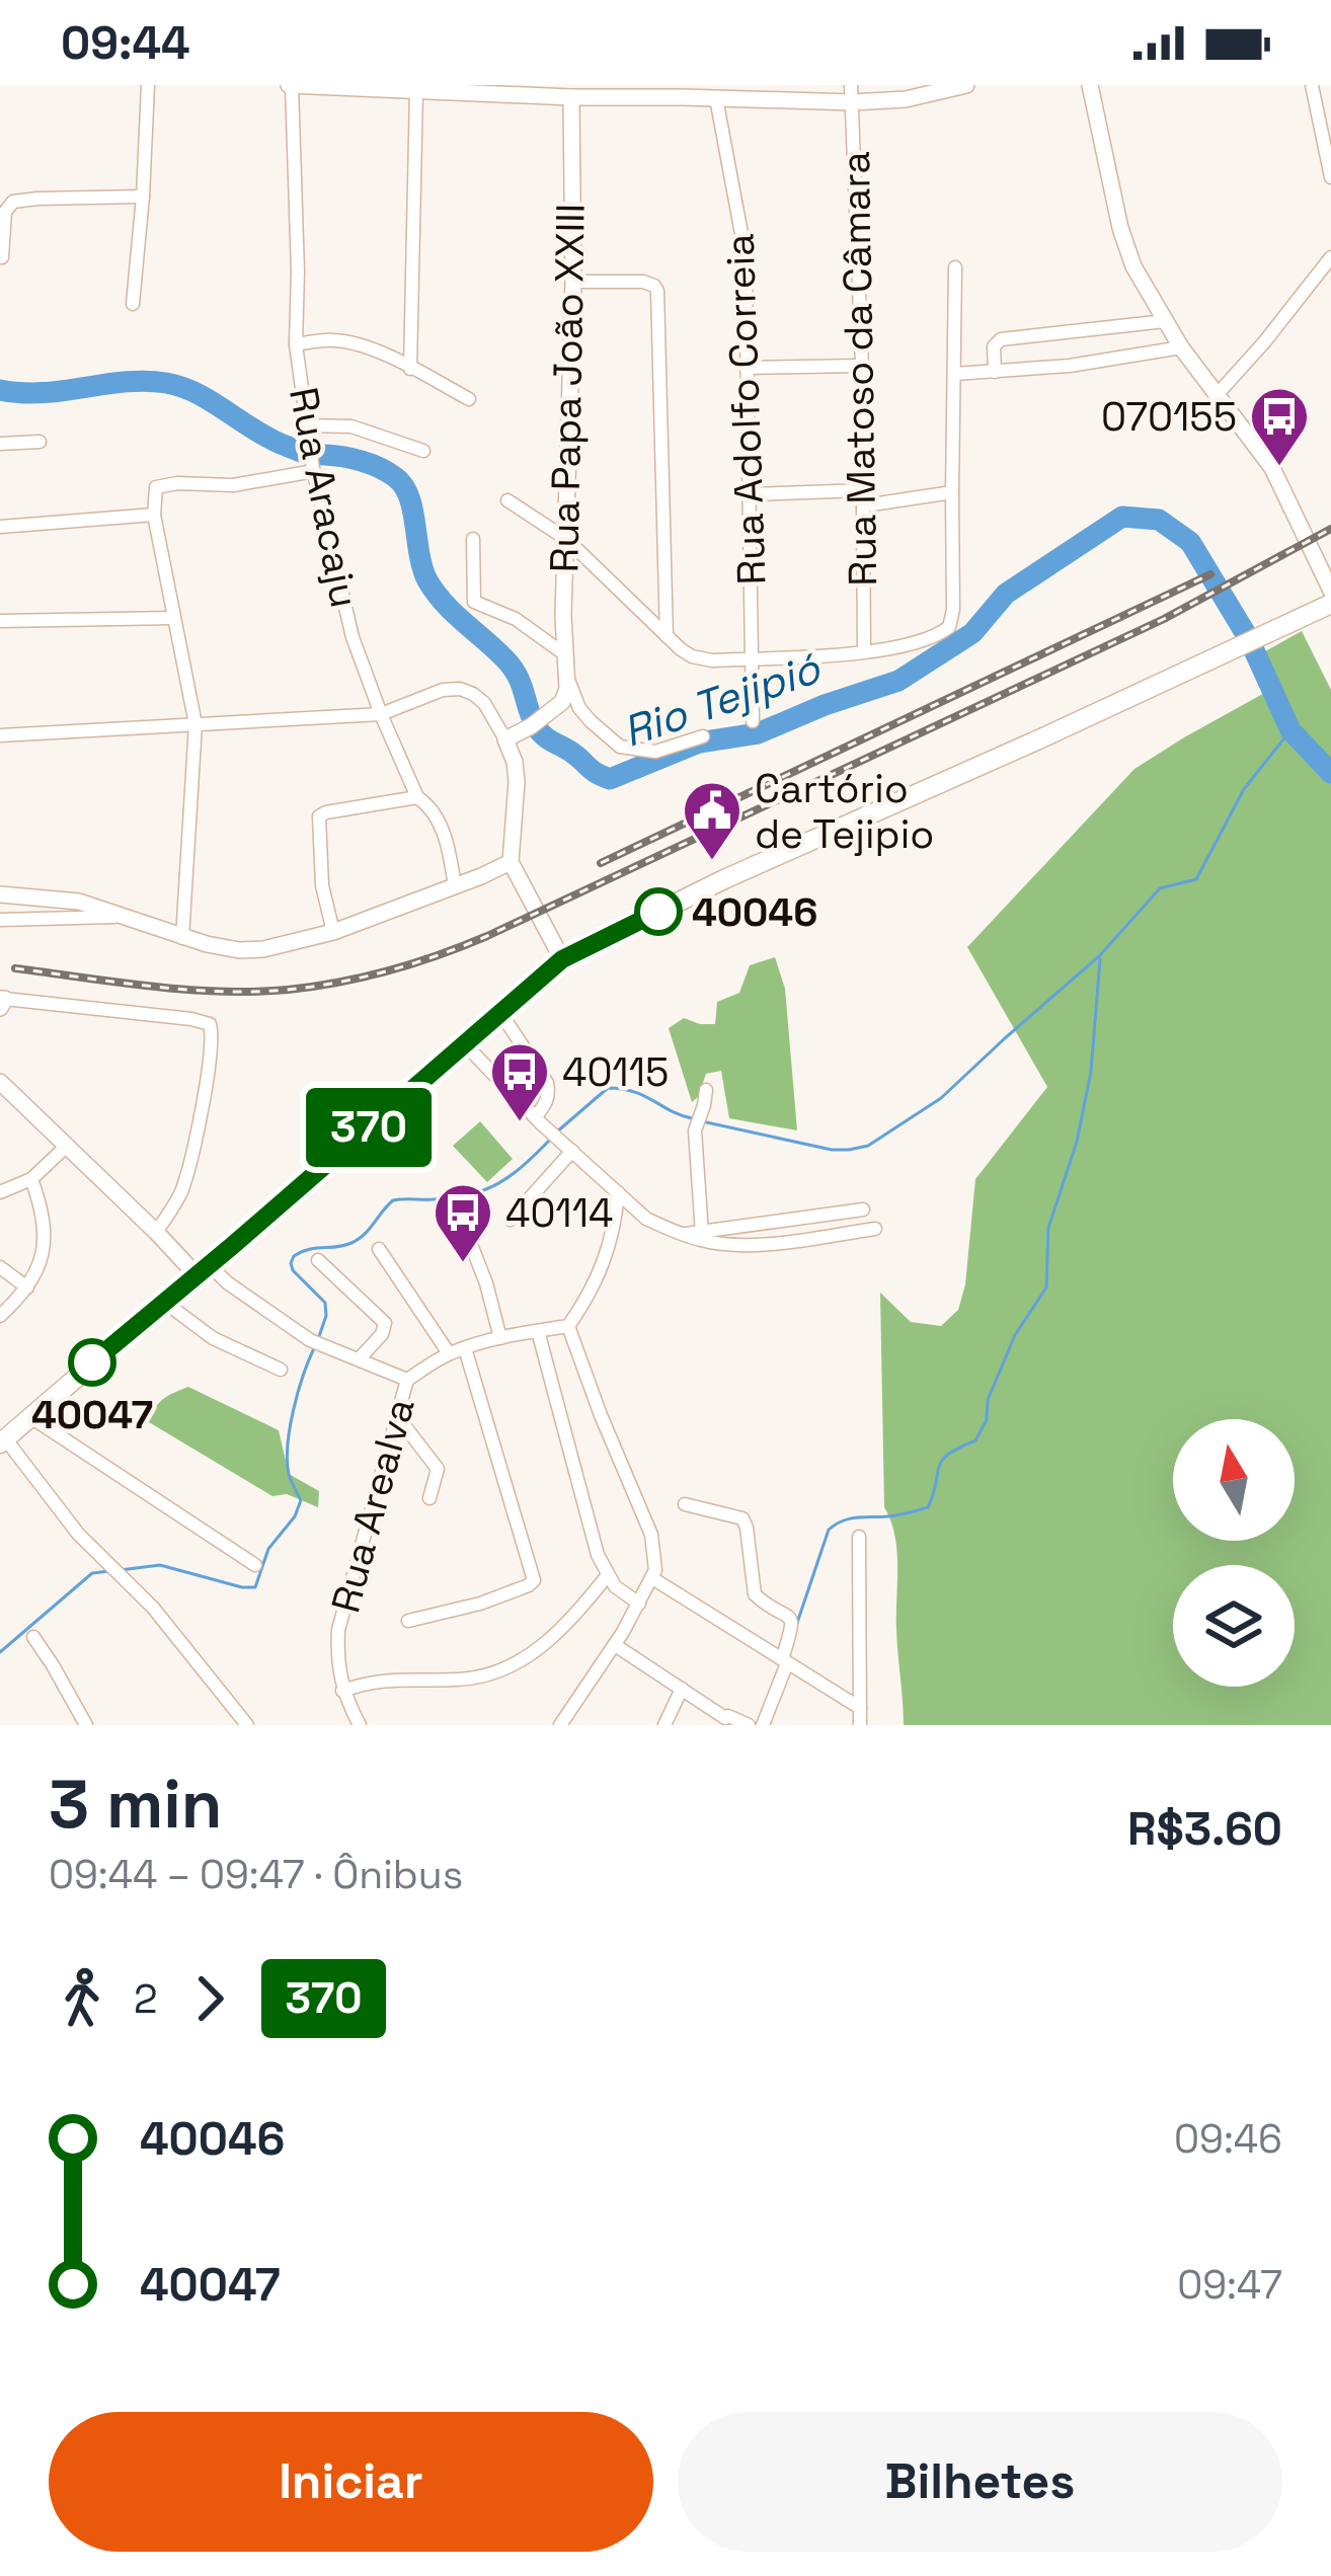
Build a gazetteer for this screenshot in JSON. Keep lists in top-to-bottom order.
{
  "streets": {
    "street": [
      "Rua Matoso da Câmara",
      "Rua Papa João XXIII",
      "Rua Adolfo Correia",
      "Rua Aracaju",
      "Rua Arealva"
    ]
  },
  "water": ["Rio Tejipió"],
  "places": {
    "bus stop": ["070155", "40115", "40114"],
    "public building": ["Cartório de Tejipio"],
    "other": ["40046", "40047"]
  },
  "lines": ["bus line 370"],
  "north": "top",
  "page": {
    "status": "09:44",
    "on_map": "370",
    "heading": ["3 min", "09:44 – 09:47 · Ônibus", "R$3.60"],
    "legs": ["2", "370"],
    "list": [
      {
        "name": "40046",
        "value": "09:46"
      },
      {
        "name": "40047",
        "value": "09:47"
      }
    ],
    "buttons": ["Iniciar", "Bilhetes"]
  }
}
